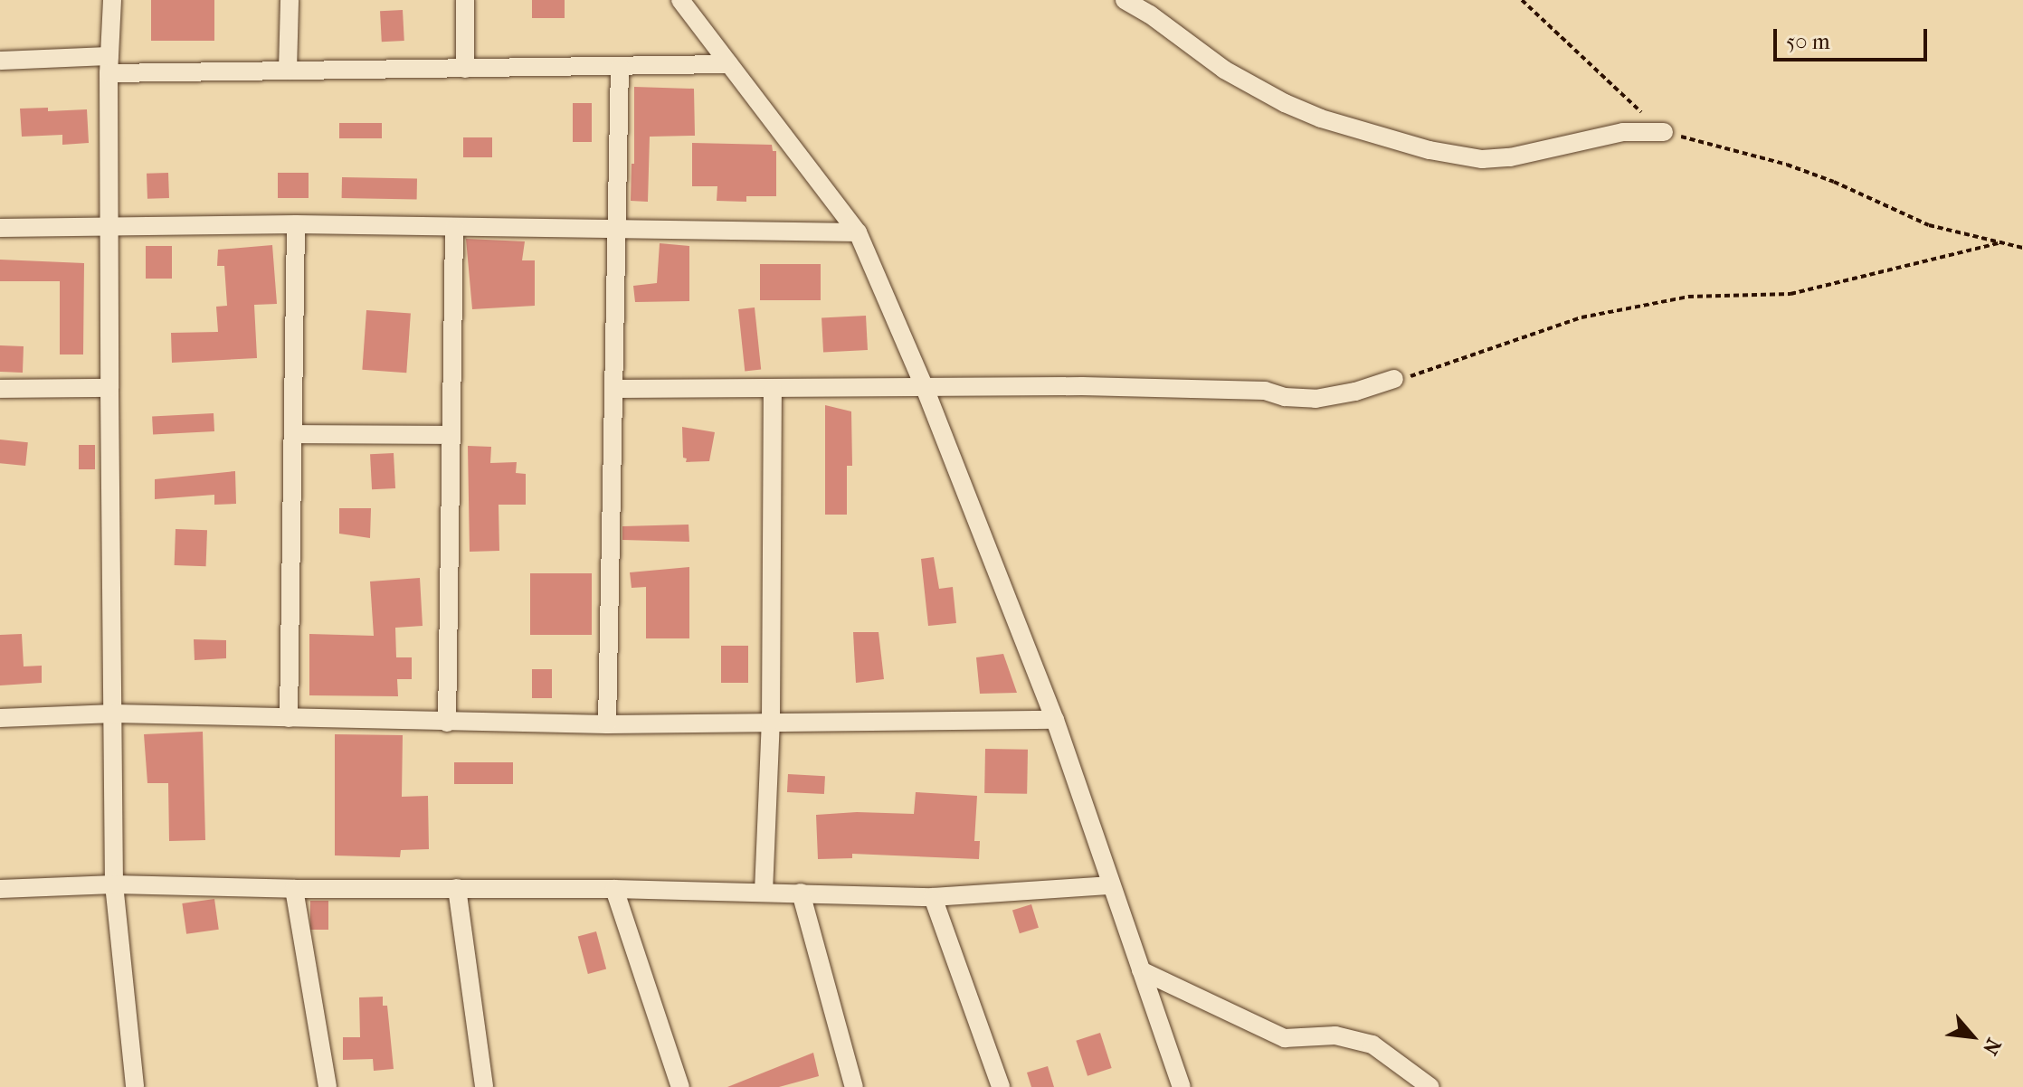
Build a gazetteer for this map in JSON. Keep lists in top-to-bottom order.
{
  "scale_bar": "50 m",
  "north": "bottom right"
}
